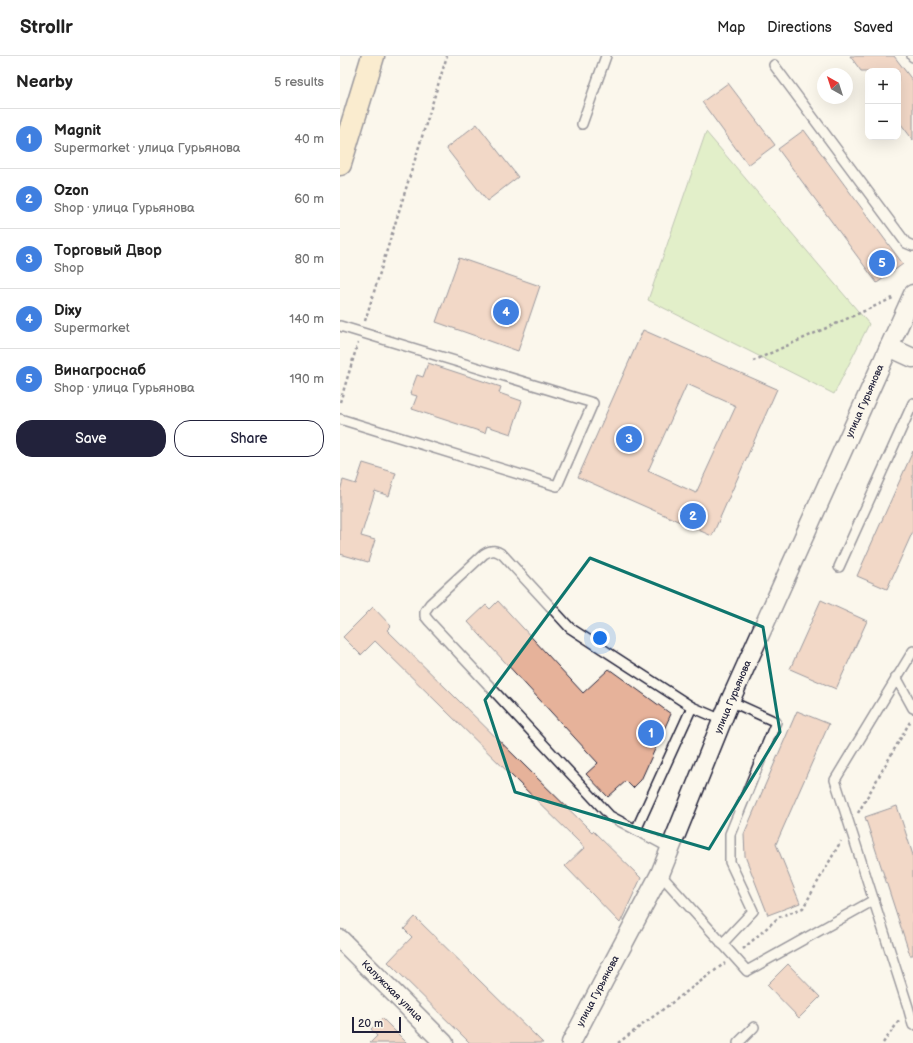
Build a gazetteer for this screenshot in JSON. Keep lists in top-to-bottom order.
{
  "streets": {
    "street": ["улица Гурьянова", "Калужская улица"]
  },
  "scale_bar": "20 m",
  "north": "top left",
  "page": {
    "header": "Strollr",
    "nav": ["Map", "Directions", "Saved"],
    "heading": ["Nearby", "5 results"],
    "map_buttons": ["+", "−"],
    "list": [
      {
        "mark": "1",
        "name": "Magnit",
        "note": "Supermarket · улица Гурьянова",
        "value": "40 m"
      },
      {
        "mark": "2",
        "name": "Ozon",
        "note": "Shop · улица Гурьянова",
        "value": "60 m"
      },
      {
        "mark": "3",
        "name": "Торговый Двор",
        "note": "Shop",
        "value": "80 m"
      },
      {
        "mark": "4",
        "name": "Dixy",
        "note": "Supermarket",
        "value": "140 m"
      },
      {
        "mark": "5",
        "name": "Винагроснаб",
        "note": "Shop · улица Гурьянова",
        "value": "190 m"
      }
    ],
    "pins": [
      "5",
      "4",
      "3",
      "2",
      "1"
    ],
    "buttons": ["Save", "Share"],
    "scale": "20 m"
  }
}
